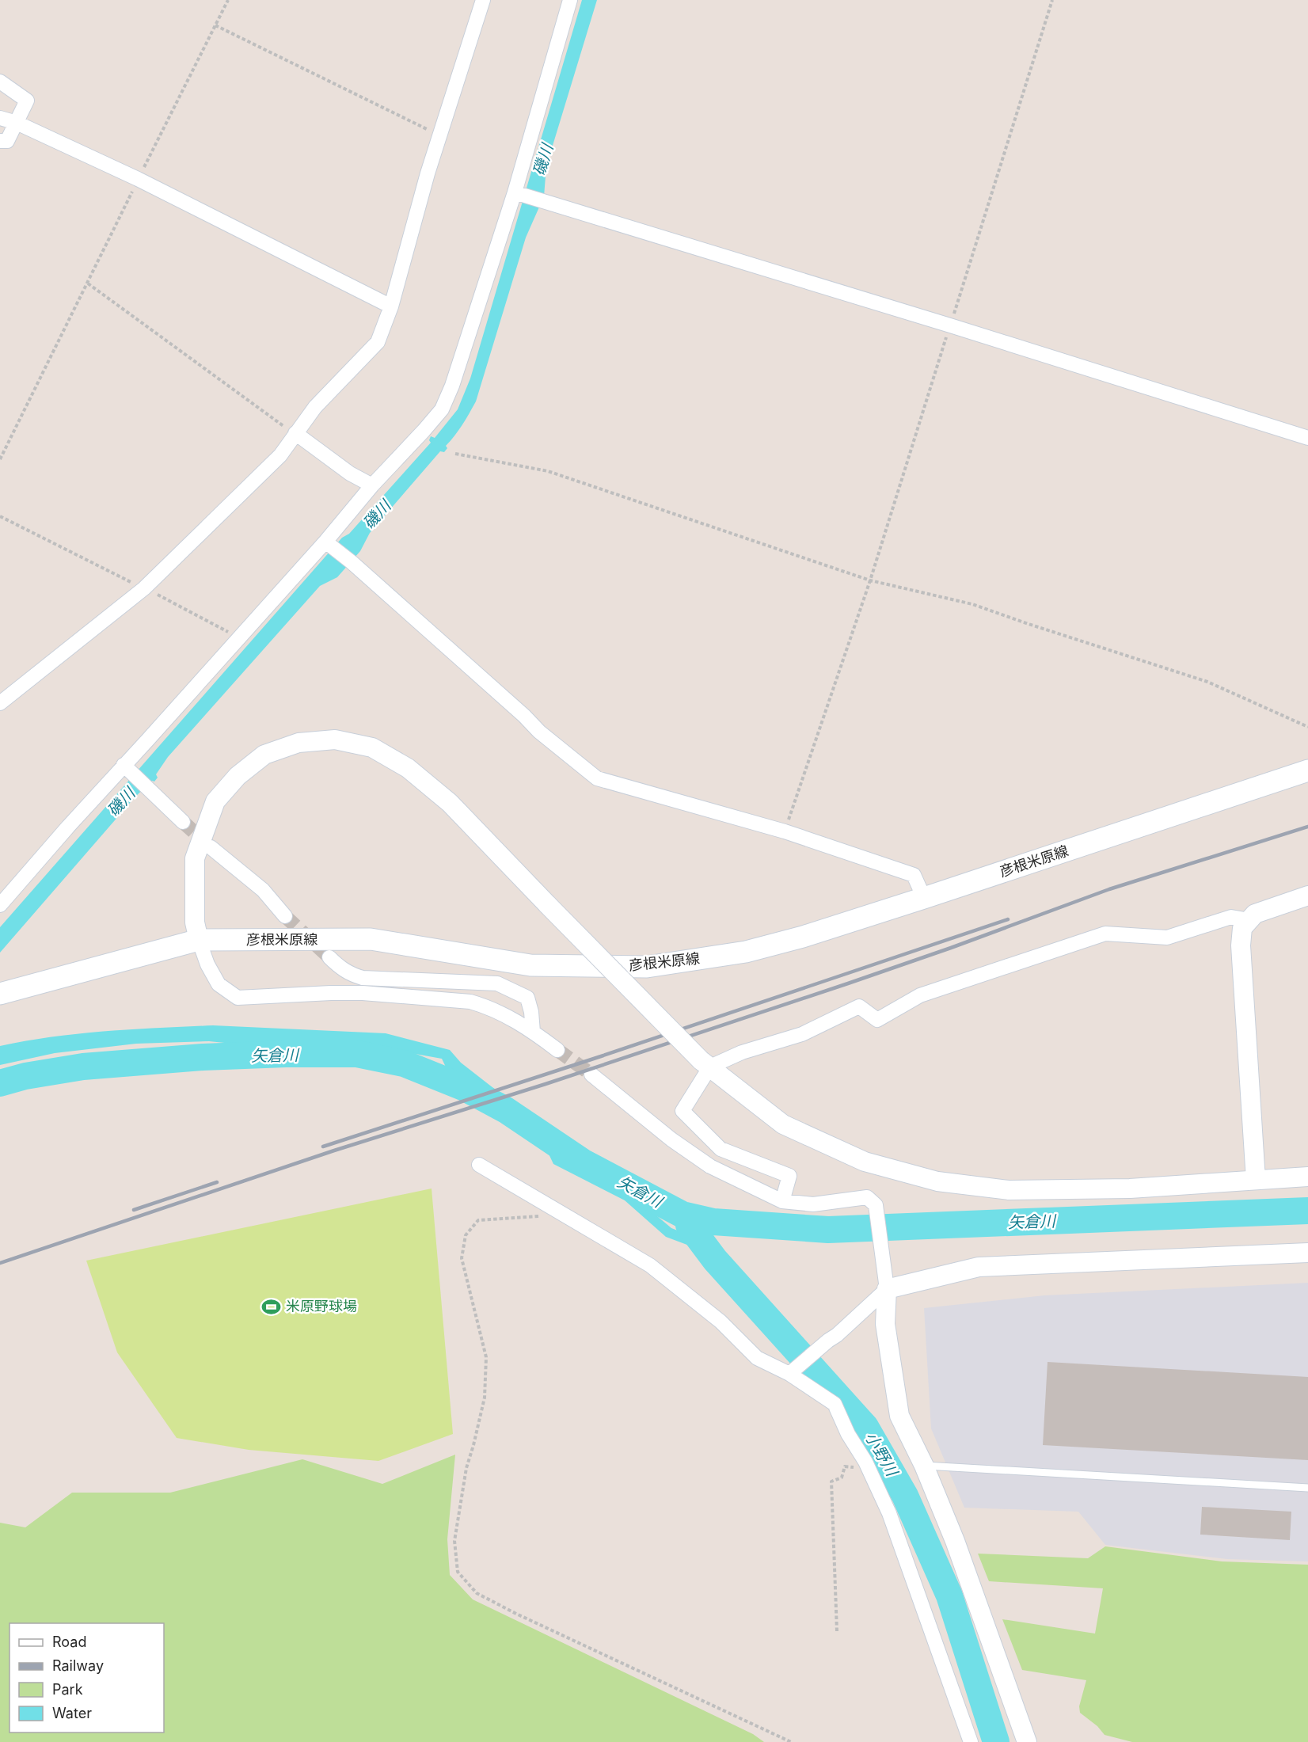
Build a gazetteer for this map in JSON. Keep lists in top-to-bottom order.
{
  "streets": {
    "main road": ["彦根米原線"]
  },
  "water": ["磯川", "矢倉川", "小野川"],
  "places": {
    "sports": ["米原野球場"]
  },
  "legend": [
    "Road",
    "Railway",
    "Park",
    "Water"
  ]
}
